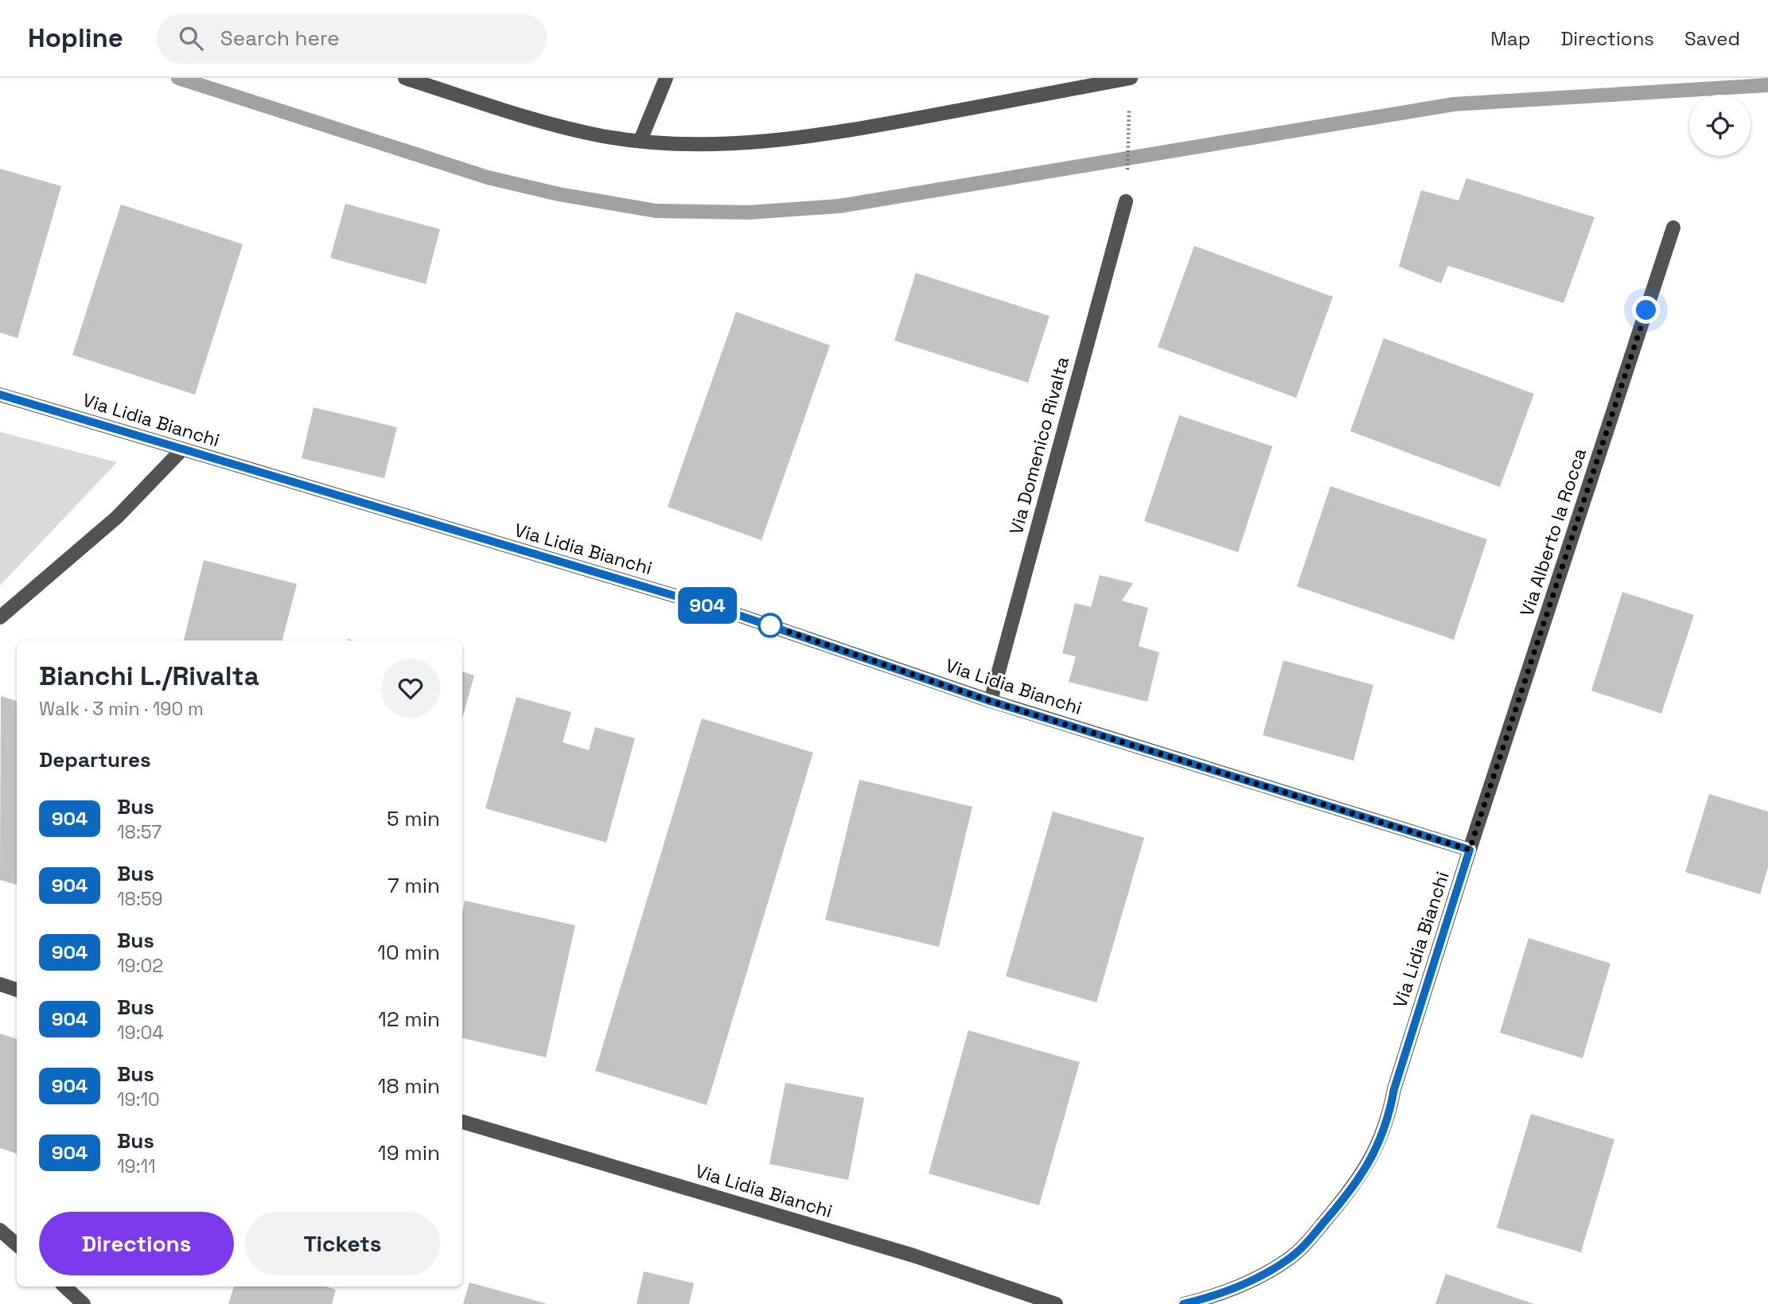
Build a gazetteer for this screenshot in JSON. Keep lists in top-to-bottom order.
{
  "streets": {
    "street": ["Via Lidia Bianchi", "Via Domenico Rivalta", "Via Alberto la Rocca"]
  },
  "crossings": [
    ["Via Lidia Bianchi", "Via Domenico Rivalta"],
    ["Via Lidia Bianchi", "Via Alberto la Rocca"]
  ],
  "lines": ["bus line 904"],
  "page": {
    "header": "Hopline",
    "search": "Search here",
    "nav": ["Map", "Directions", "Saved"],
    "on_map": "904",
    "heading": [
      ["Bianchi L./Rivalta", "Walk · 3 min · 190 m"],
      "Departures"
    ],
    "list": [
      {
        "mark": "904",
        "name": "Bus",
        "note": "18:57",
        "value": "5 min"
      },
      {
        "mark": "904",
        "name": "Bus",
        "note": "18:59",
        "value": "7 min"
      },
      {
        "mark": "904",
        "name": "Bus",
        "note": "19:02",
        "value": "10 min"
      },
      {
        "mark": "904",
        "name": "Bus",
        "note": "19:04",
        "value": "12 min"
      },
      {
        "mark": "904",
        "name": "Bus",
        "note": "19:10",
        "value": "18 min"
      },
      {
        "mark": "904",
        "name": "Bus",
        "note": "19:11",
        "value": "19 min"
      }
    ],
    "buttons": ["Directions", "Tickets"]
  }
}
